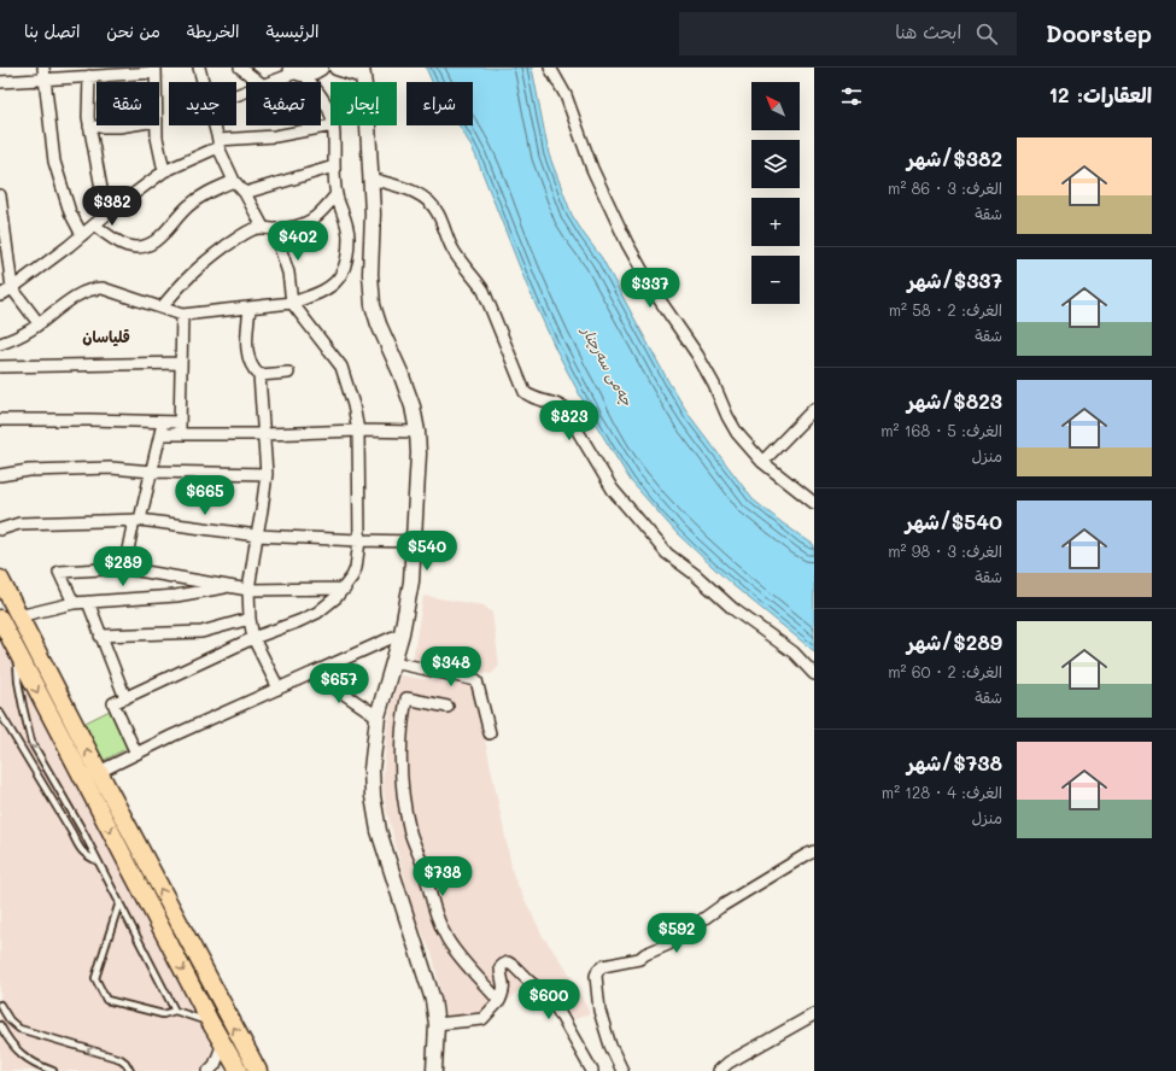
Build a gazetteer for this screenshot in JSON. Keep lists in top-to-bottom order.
{
  "districts": ["قلياسان"],
  "water": ["چەمی سەرچنار"],
  "north": "top left",
  "page": {
    "header": "Doorstep",
    "search": "ابحث هنا",
    "nav": [
      "الرئيسية",
      "الخريطة",
      "من نحن",
      "اتصل بنا"
    ],
    "heading": "العقارات: 12",
    "map_buttons": ["+", "−"],
    "chip": [
      "شراء",
      "إيجار",
      "تصفية",
      "جديد",
      "شقة"
    ],
    "list": [
      {
        "name": "$382/شهر",
        "note": "الغرف: 3 · 86 m² · شقة"
      },
      {
        "name": "$337/شهر",
        "note": "الغرف: 2 · 58 m² · شقة"
      },
      {
        "name": "$823/شهر",
        "note": "الغرف: 5 · 168 m² · منزل"
      },
      {
        "name": "$540/شهر",
        "note": "الغرف: 3 · 98 m² · شقة"
      },
      {
        "name": "$289/شهر",
        "note": "الغرف: 2 · 60 m² · شقة"
      },
      {
        "name": "$738/شهر",
        "note": "الغرف: 4 · 128 m² · منزل"
      }
    ],
    "price": [
      "$382",
      "$402",
      "$337",
      "$823",
      "$665",
      "$540",
      "$289",
      "$348",
      "$657",
      "$738",
      "$592",
      "$600"
    ]
  }
}
